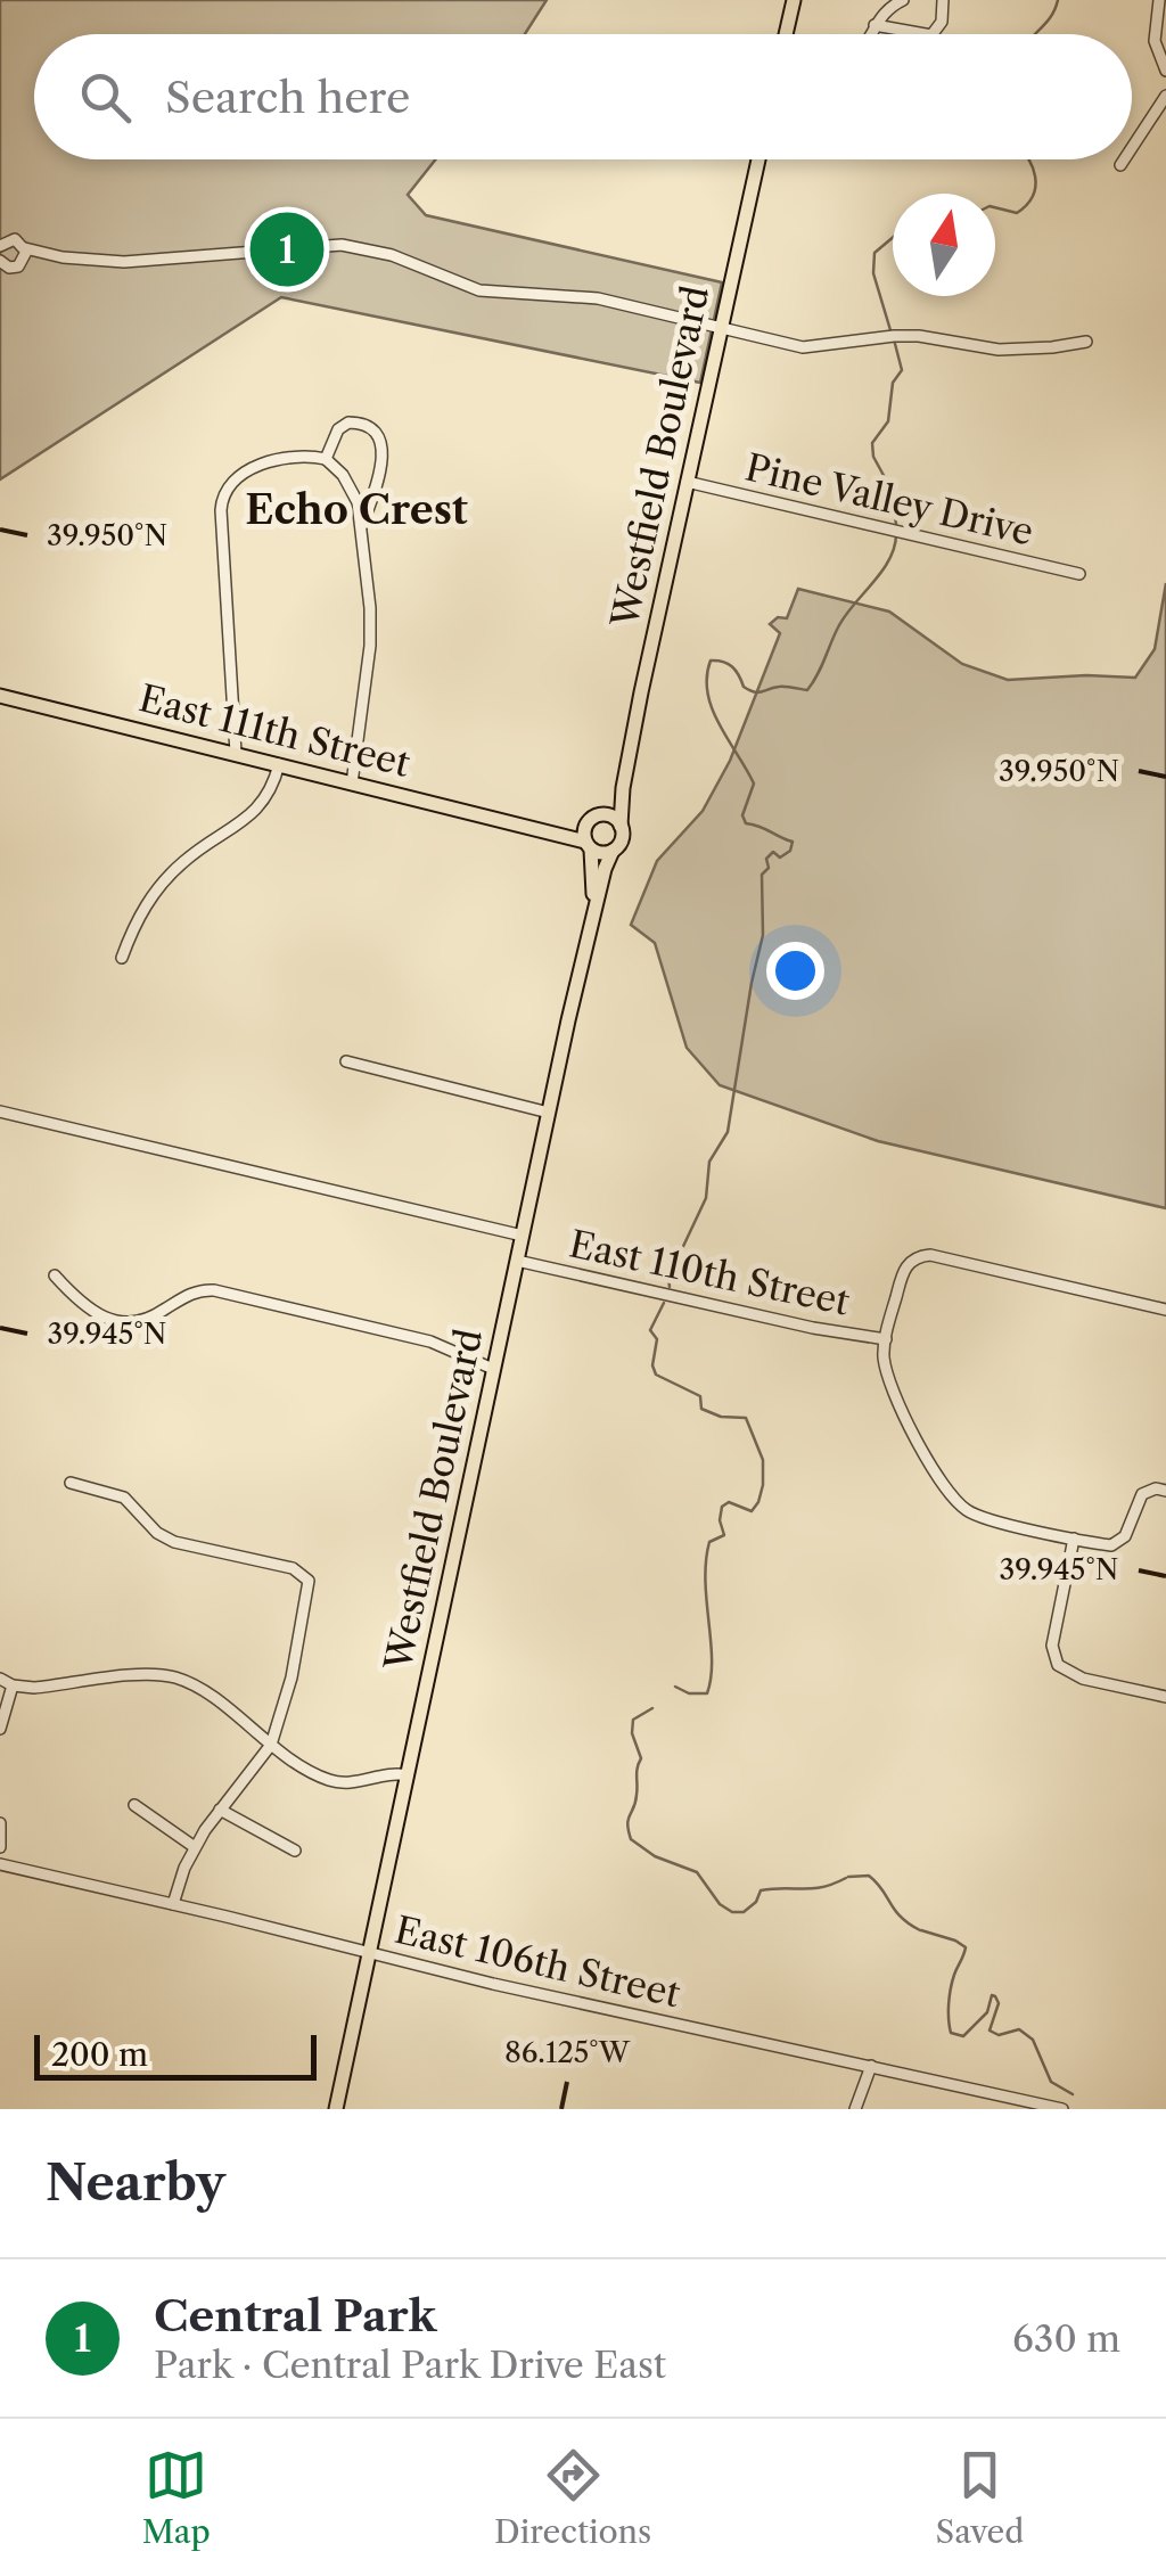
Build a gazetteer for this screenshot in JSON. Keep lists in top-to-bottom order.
{
  "streets": {
    "main road": ["Westfield Boulevard", "East 111th Street"],
    "street": ["Pine Valley Drive", "East 110th Street", "East 106th Street"]
  },
  "crossings": [
    ["Westfield Boulevard", "Pine Valley Drive"],
    ["Westfield Boulevard", "East 111th Street"],
    ["Westfield Boulevard", "East 110th Street"],
    ["Westfield Boulevard", "East 106th Street"]
  ],
  "districts": ["Echo Crest"],
  "scale_bar": "200 m",
  "north": "top",
  "page": {
    "search": "Search here",
    "pins": "1",
    "scale": "200 m",
    "heading": "Nearby",
    "list": [
      {
        "mark": "1",
        "name": "Central Park",
        "note": "Park · Central Park Drive East",
        "value": "630 m"
      }
    ],
    "nav": ["Map", "Directions", "Saved"]
  },
  "coordinates": ["39.950°N", "39.945°N", "86.125°W"]
}
